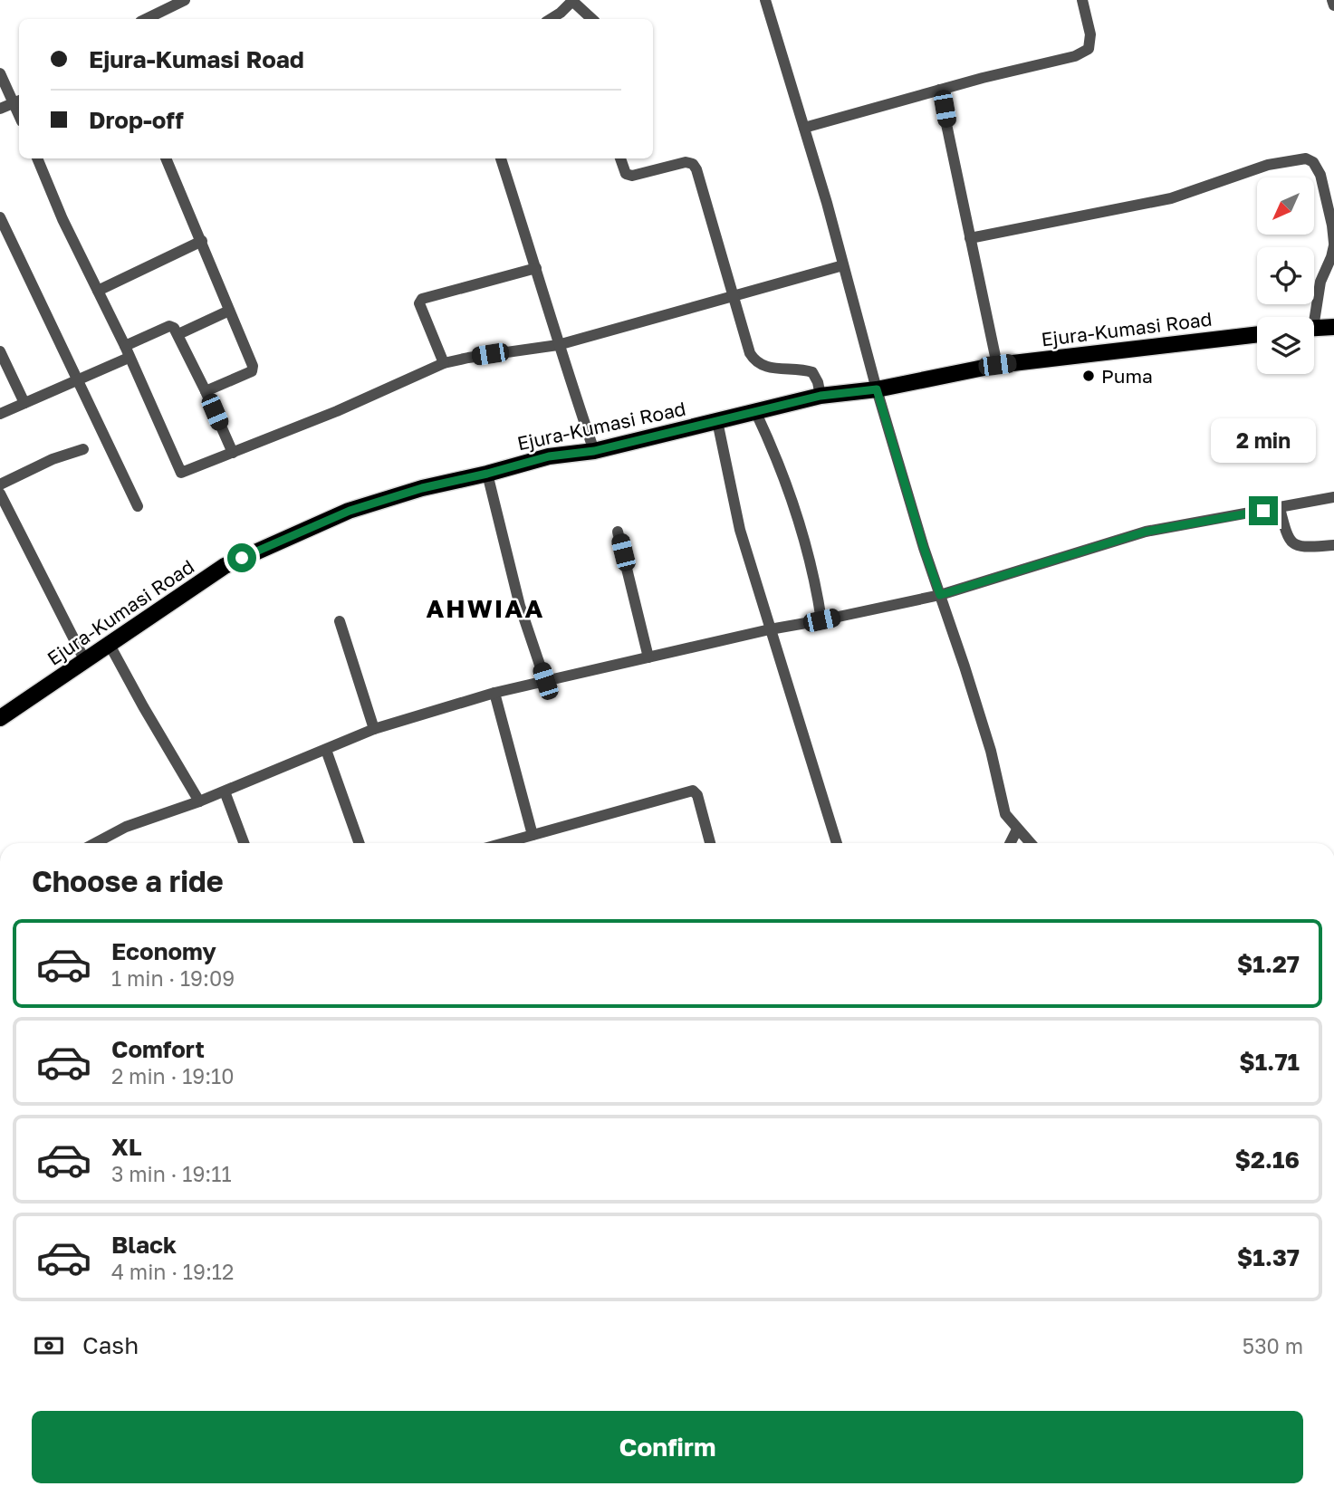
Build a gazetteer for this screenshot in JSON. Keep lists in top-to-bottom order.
{
  "streets": {
    "main road": ["Ejura-Kumasi Road"]
  },
  "districts": ["AHWIAA"],
  "places": ["Puma"],
  "north": "bottom left",
  "page": {
    "banner": ["Ejura-Kumasi Road", "Drop-off"],
    "bubble": "2 min",
    "heading": "Choose a ride",
    "list": [
      {
        "name": "Economy",
        "note": "1 min · 19:09",
        "value": "$1.27"
      },
      {
        "name": "Comfort",
        "note": "2 min · 19:10",
        "value": "$1.71"
      },
      {
        "name": "XL",
        "note": "3 min · 19:11",
        "value": "$2.16"
      },
      {
        "name": "Black",
        "note": "4 min · 19:12",
        "value": "$1.37"
      }
    ],
    "pay": ["Cash", "530 m"],
    "buttons": "Confirm"
  }
}
